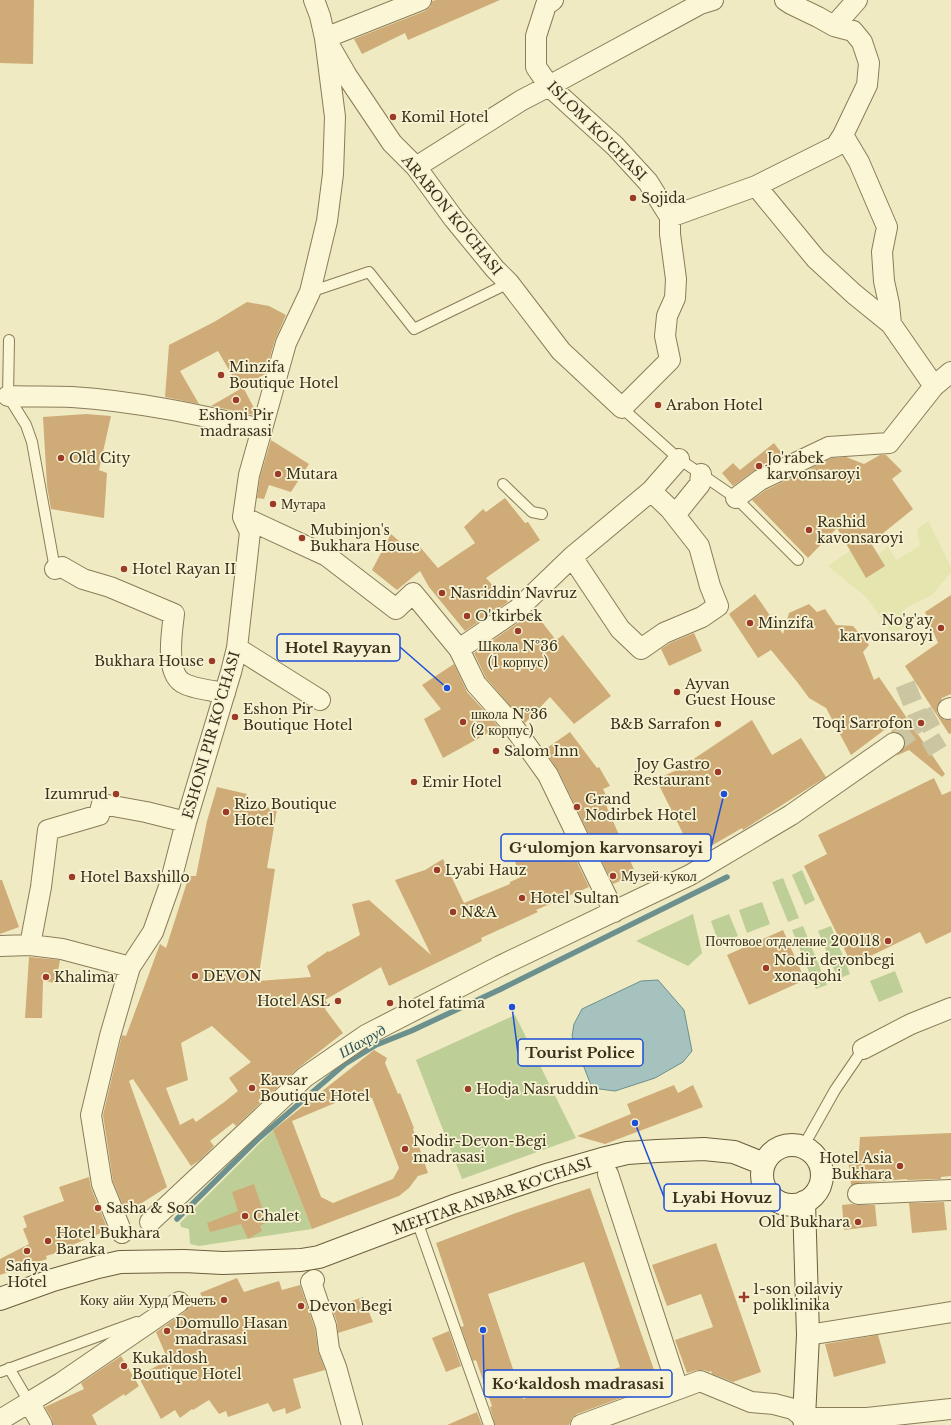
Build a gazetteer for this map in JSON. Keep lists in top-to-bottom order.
{
  "streets": {
    "main road": ["MEHTAR ANBAR KO'CHASI"],
    "street": ["ISLOM KO'CHASI", "ARABON KO'CHASI", "ESHONI PIR KO'CHASI"]
  },
  "crossings": [
    ["ARABON KO'CHASI", "ESHONI PIR KO'CHASI"]
  ],
  "water": ["Шахруд"],
  "places": {
    "other": [
      "Komil Hotel",
      "Sojida",
      "Minzifa Boutique Hotel",
      "Eshoni Pir madrasasi",
      "Arabon Hotel",
      "Old City",
      "Jo'rabek karvonsaroyi",
      "Mutara",
      "Мутара",
      "Rashid kavonsaroyi",
      "Mubinjon's Bukhara House",
      "Hotel Rayan II",
      "Nasriddin Navruz",
      "O'tkirbek",
      "Minzifa",
      "No'g'ay karvonsaroyi",
      "Школа №36 (1 корпус)",
      "Bukhara House",
      "Hotel Rayyan",
      "Ayvan Guest House",
      "Eshon Pir Boutique Hotel",
      "школа №36 (2 корпус)",
      "Toqi Sarrofon",
      "B&B Sarrafon",
      "Salom Inn",
      "Joy Gastro Restaurant",
      "Emir Hotel",
      "Izumrud",
      "Gʻulomjon karvonsaroyi",
      "Grand Nodirbek Hotel",
      "Rizo Boutique Hotel",
      "Lyabi Hauz",
      "Музей кукол",
      "Hotel Baxshillo",
      "Hotel Sultan",
      "N&A",
      "Почтовое отделение 200118",
      "Nodir devonbegi xonaqohi",
      "DEVON",
      "Khalima",
      "Hotel ASL",
      "hotel fatima",
      "Tourist Police",
      "Kavsar Boutique Hotel",
      "Hodja Nasruddin",
      "Lyabi Hovuz",
      "Nodir-Devon-Begi madrasasi",
      "Hotel Asia Bukhara",
      "Sasha & Son",
      "Chalet",
      "Old Bukhara",
      "Hotel Bukhara Baraka",
      "Safiya Hotel",
      "Коку айи Хурд Мечеть",
      "Devon Begi",
      "Koʻkaldosh madrasasi",
      "Domullo Hasan madrasasi",
      "Kukaldosh Boutique Hotel"
    ],
    "health": ["1-son oilaviy poliklinika"]
  }
}
